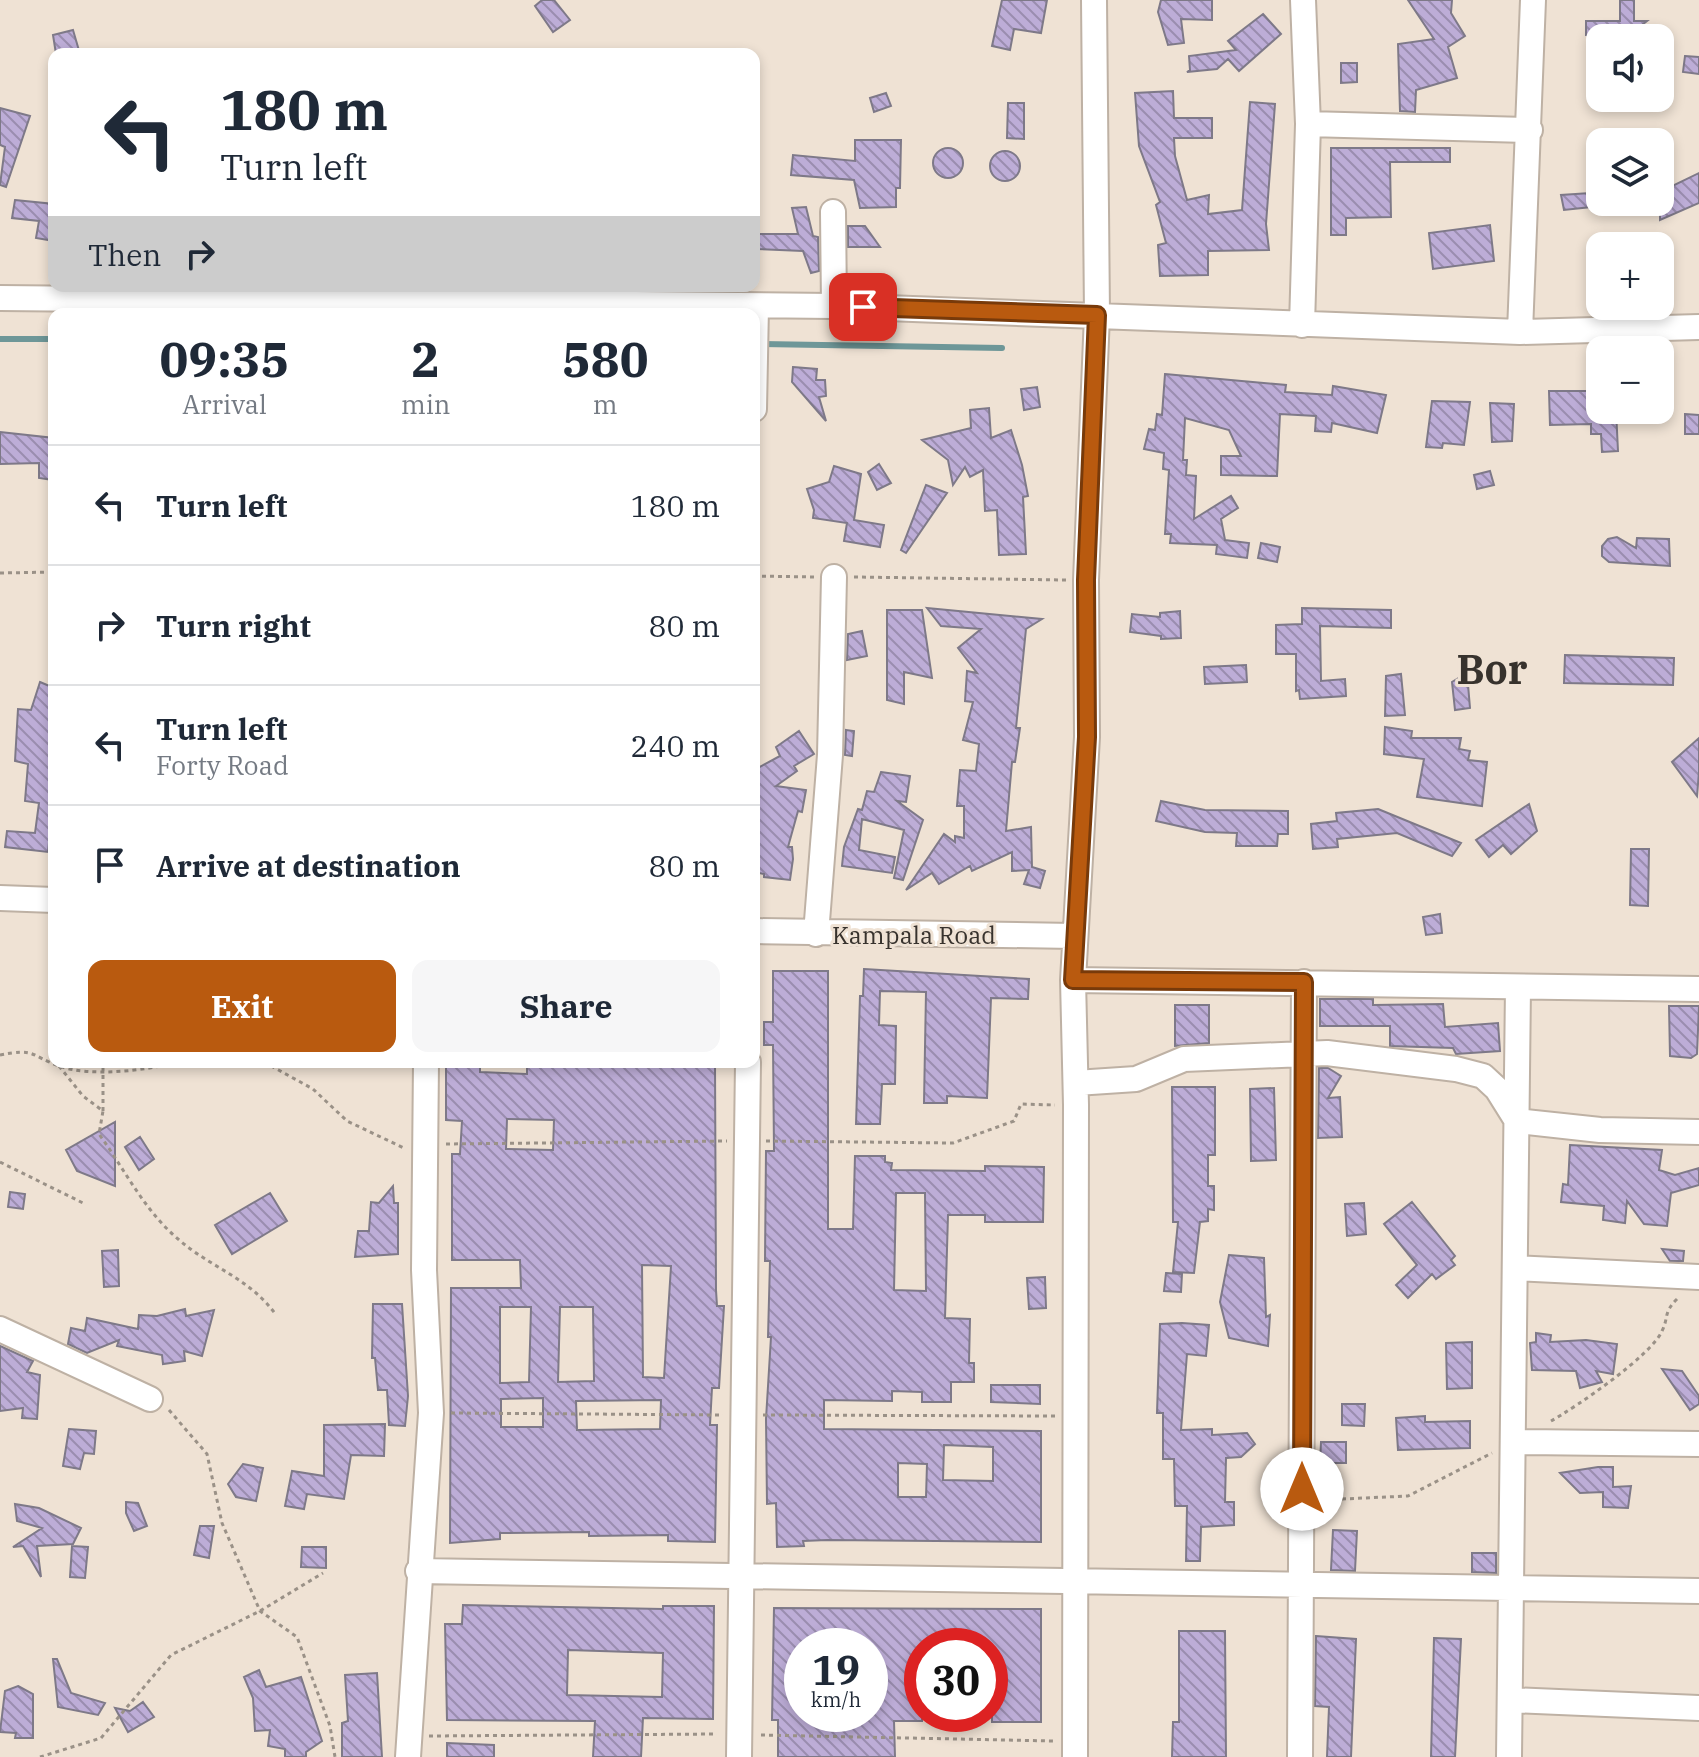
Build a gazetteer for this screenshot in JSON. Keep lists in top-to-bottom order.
{
  "streets": {
    "street": ["Kampala Road"]
  },
  "districts": ["Bor"],
  "page": {
    "map_buttons": ["+", "−"],
    "turn": ["180 m", "Turn left"],
    "then": "Then",
    "eta": [
      "09:35",
      "Arrival",
      "2",
      "min",
      "580",
      "m"
    ],
    "list": [
      {
        "name": "Turn left",
        "value": "180 m"
      },
      {
        "name": "Turn right",
        "value": "80 m"
      },
      {
        "name": "Turn left",
        "note": "Forty Road",
        "value": "240 m"
      },
      {
        "name": "Arrive at destination",
        "value": "80 m"
      }
    ],
    "buttons": ["Exit", "Share"],
    "speed": "19 km/h",
    "limit": "30"
  }
}
